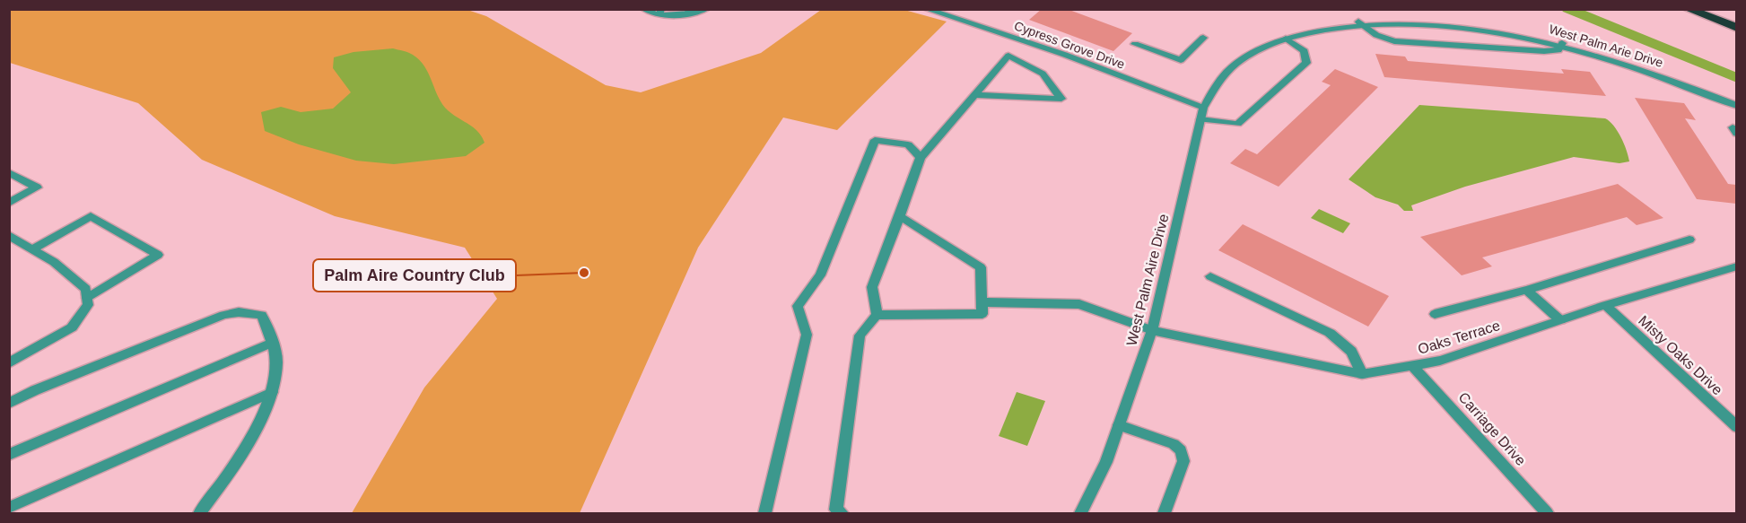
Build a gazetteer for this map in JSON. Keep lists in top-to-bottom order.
{
  "streets": {
    "street": [
      "Cypress Grove Drive",
      "West Palm Arie Drive",
      "West Palm Aire Drive",
      "Oaks Terrace",
      "Misty Oaks Drive",
      "Carriage Drive"
    ]
  },
  "crossings": [
    ["Cypress Grove Drive", "West Palm Arie Drive"],
    ["Cypress Grove Drive", "West Palm Aire Drive"],
    ["West Palm Arie Drive", "West Palm Aire Drive"],
    ["West Palm Aire Drive", "Oaks Terrace"],
    ["Oaks Terrace", "Misty Oaks Drive"],
    ["Oaks Terrace", "Carriage Drive"]
  ],
  "places": ["Palm Aire Country Club"]
}
